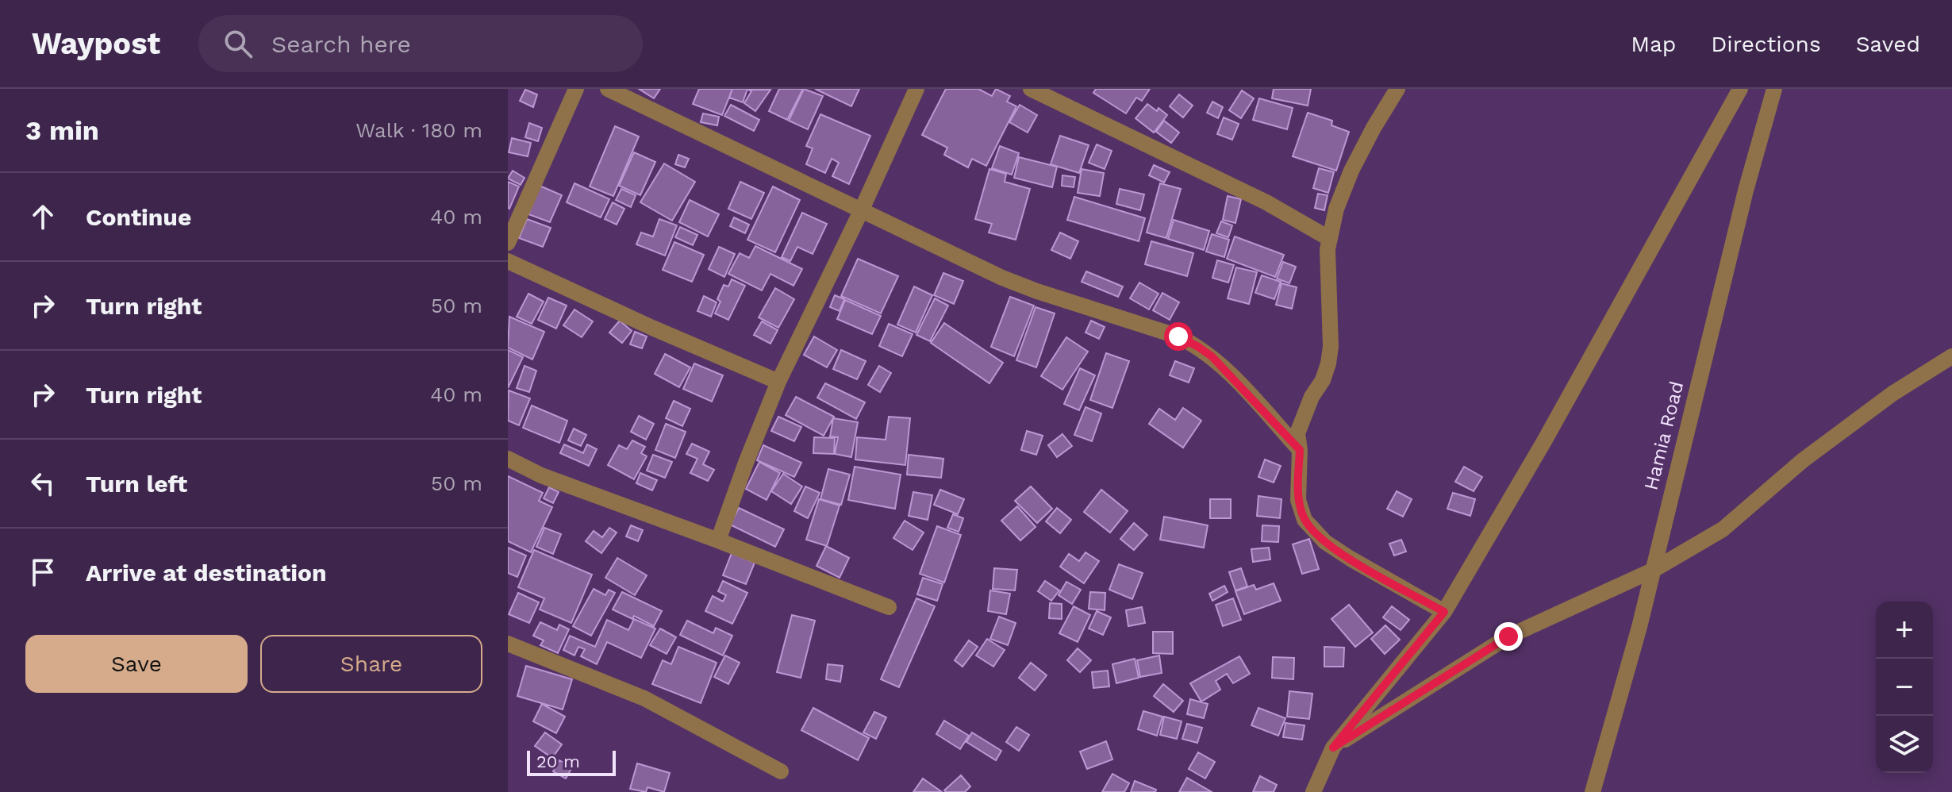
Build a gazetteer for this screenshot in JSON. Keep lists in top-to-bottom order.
{
  "streets": {
    "street": ["Hamia Road"]
  },
  "scale_bar": "20 m",
  "page": {
    "header": "Waypost",
    "search": "Search here",
    "nav": ["Map", "Directions", "Saved"],
    "heading": ["3 min", "Walk · 180 m"],
    "list": [
      ["Continue", "40 m"],
      ["Turn right", "50 m"],
      ["Turn right", "40 m"],
      ["Turn left", "50 m"],
      "Arrive at destination"
    ],
    "map_buttons": ["+", "−"],
    "buttons": ["Save", "Share"],
    "scale": "20 m"
  }
}
